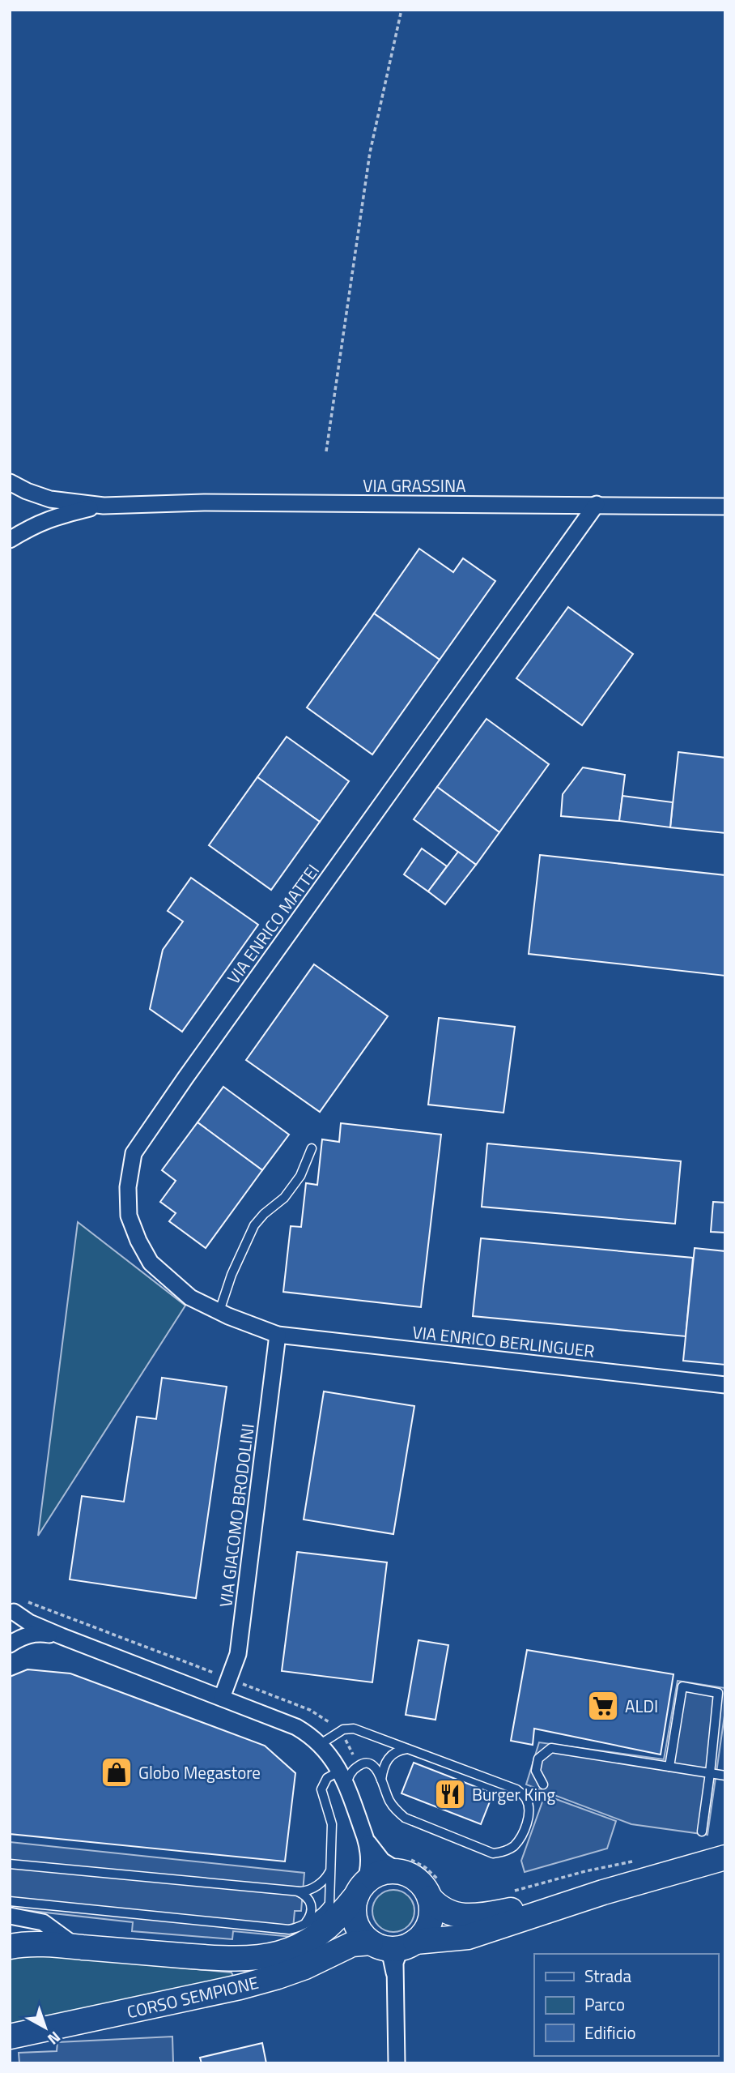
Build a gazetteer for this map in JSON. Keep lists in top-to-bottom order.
{
  "streets": {
    "main road": ["CORSO SEMPIONE"],
    "street": [
      "VIA GRASSINA",
      "VIA ENRICO MATTEI",
      "VIA ENRICO BERLINGUER",
      "VIA GIACOMO BRODOLINI"
    ]
  },
  "crossings": [
    ["VIA GRASSINA", "VIA ENRICO MATTEI"],
    ["VIA ENRICO MATTEI", "VIA ENRICO BERLINGUER"],
    ["VIA ENRICO MATTEI", "VIA GIACOMO BRODOLINI"],
    ["VIA ENRICO BERLINGUER", "VIA GIACOMO BRODOLINI"]
  ],
  "places": {
    "supermarket": ["ALDI"],
    "shop": ["Globo Megastore"],
    "restaurant": ["Burger King"]
  },
  "legend": ["Strada", "Parco", "Edificio"],
  "north": "bottom right"
}
